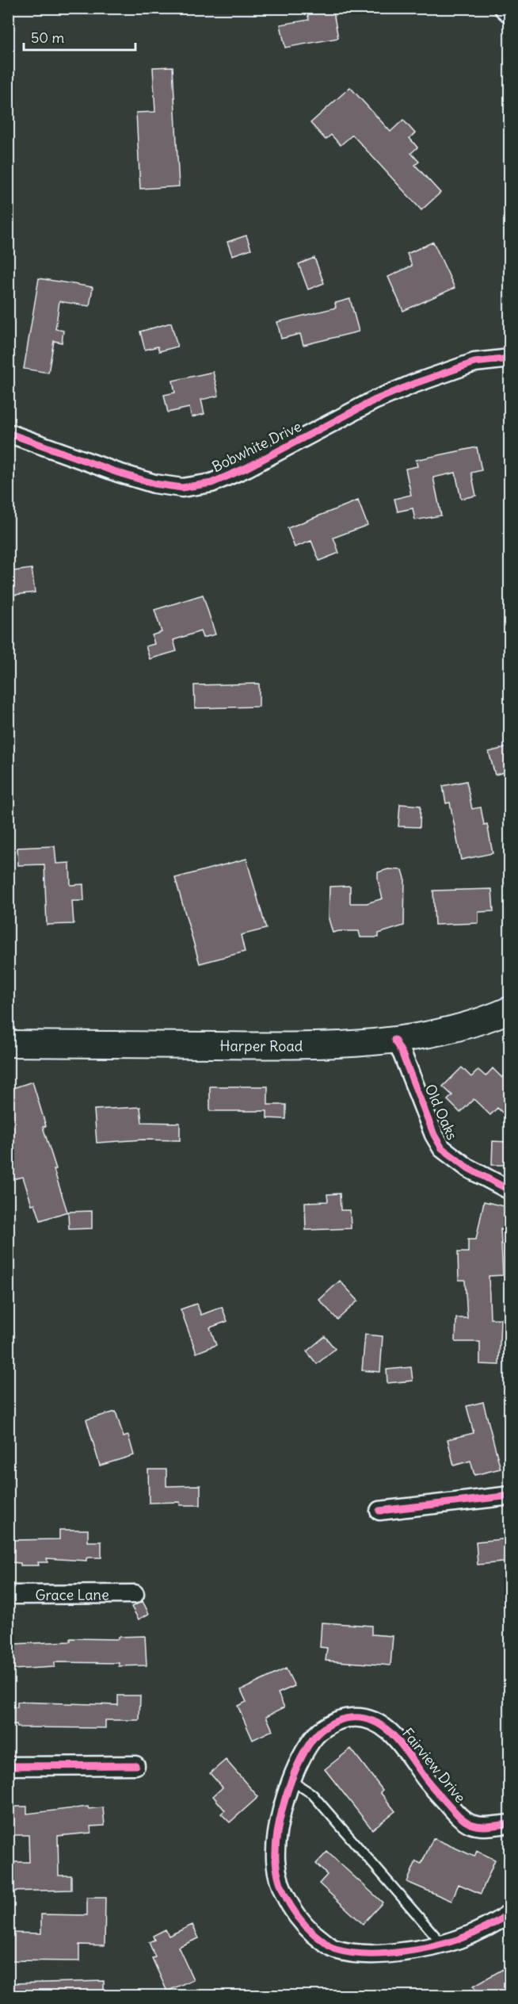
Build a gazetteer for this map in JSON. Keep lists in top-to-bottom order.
{
  "streets": {
    "main road": ["Harper Road"],
    "street": [
      "Bobwhite Drive",
      "Old Oaks",
      "Grace Lane",
      "Fairview Drive"
    ]
  },
  "crossings": [
    ["Harper Road", "Old Oaks"]
  ],
  "scale_bar": "50 m"
}
